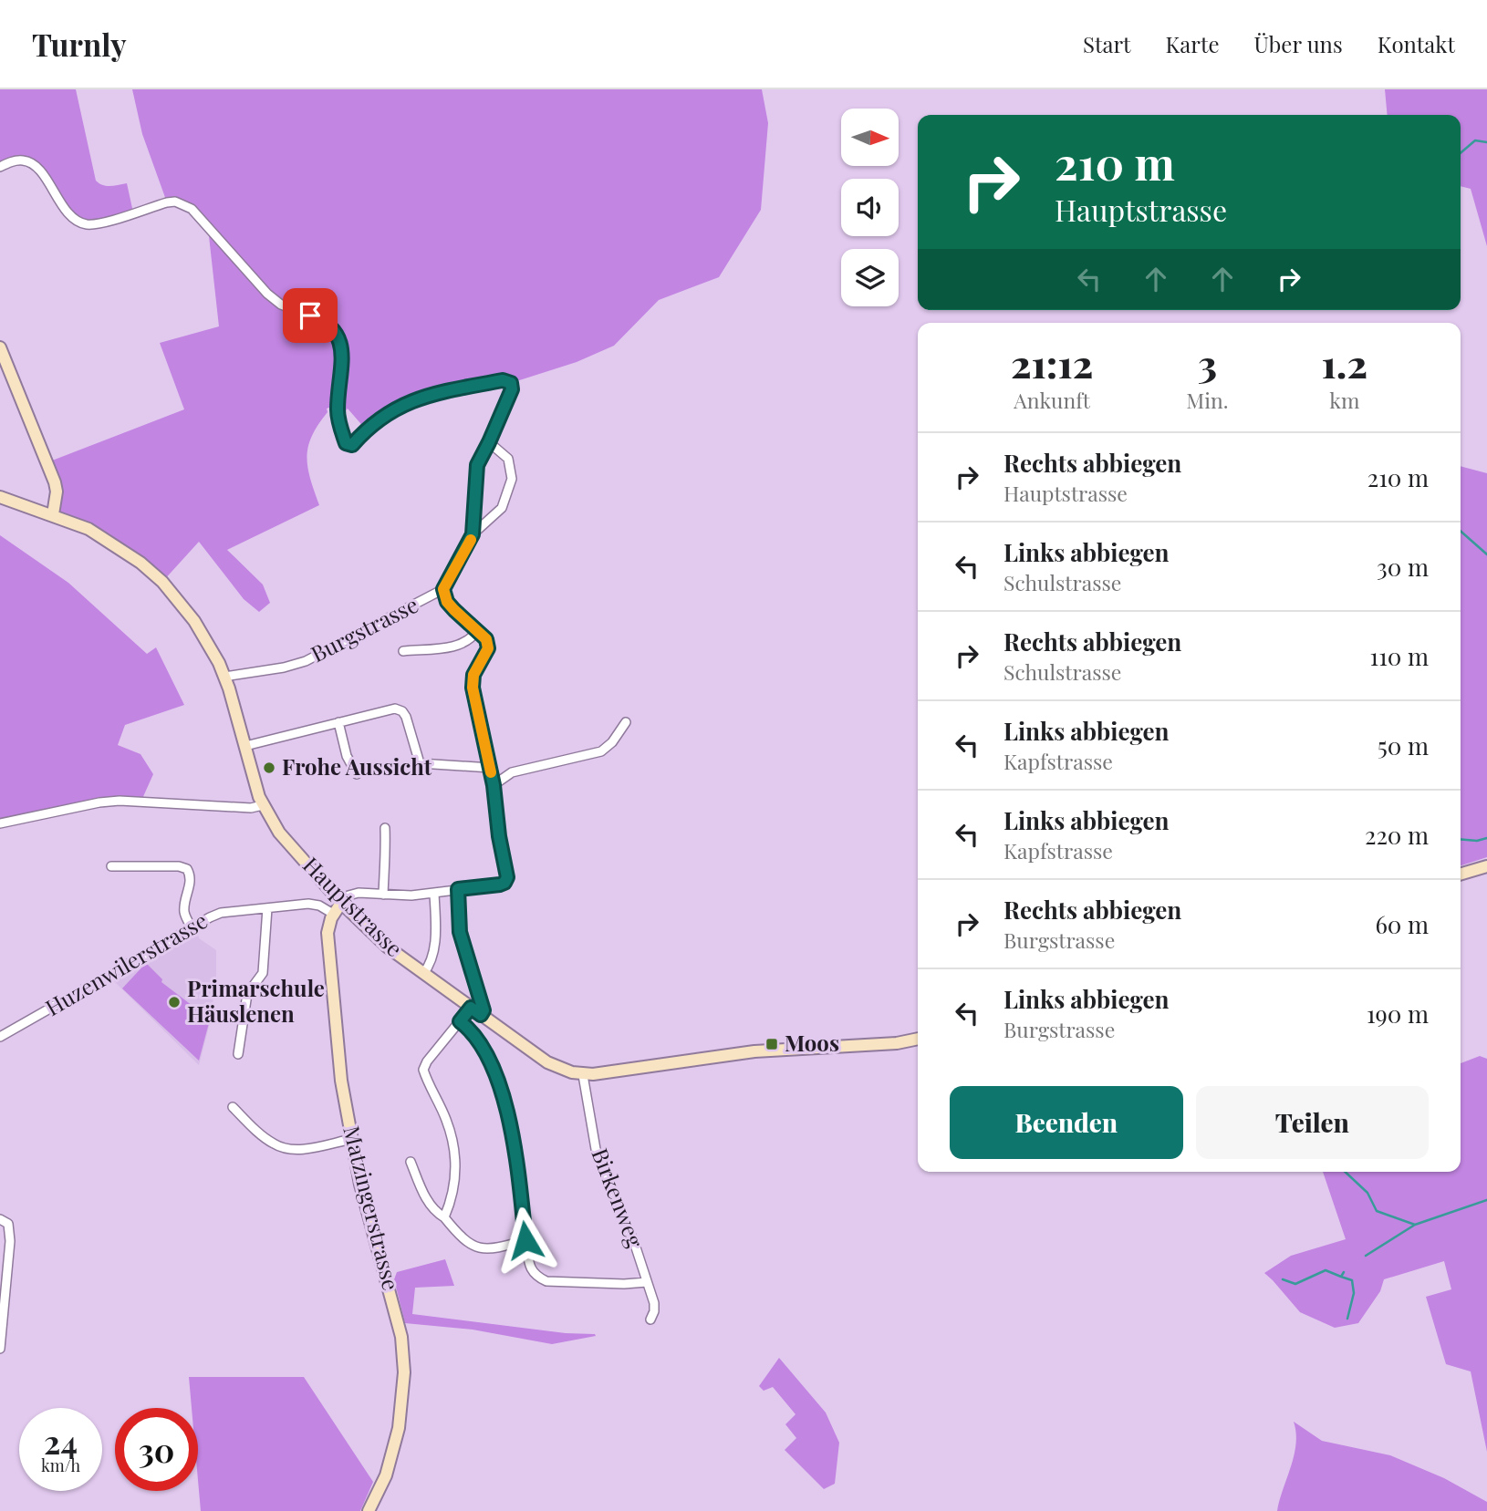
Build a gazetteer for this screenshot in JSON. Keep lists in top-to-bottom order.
{
  "streets": {
    "street": [
      "Burgstrasse",
      "Hauptstrasse",
      "Huzenwilerstrasse",
      "Birkenweg",
      "Matzingerstrasse"
    ]
  },
  "crossings": [
    ["Burgstrasse", "Hauptstrasse"],
    ["Hauptstrasse", "Birkenweg"],
    ["Hauptstrasse", "Matzingerstrasse"],
    ["Huzenwilerstrasse", "Matzingerstrasse"]
  ],
  "places": {
    "other": ["Frohe Aussicht", "Primarschule Häuslenen"],
    "transit": ["Moos"]
  },
  "north": "right",
  "page": {
    "header": "Turnly",
    "nav": [
      "Start",
      "Karte",
      "Über uns",
      "Kontakt"
    ],
    "turn": ["210 m", "Hauptstrasse"],
    "eta": [
      "21:12",
      "Ankunft",
      "3",
      "Min.",
      "1.2",
      "km"
    ],
    "list": [
      {
        "name": "Rechts abbiegen",
        "note": "Hauptstrasse",
        "value": "210 m"
      },
      {
        "name": "Links abbiegen",
        "note": "Schulstrasse",
        "value": "30 m"
      },
      {
        "name": "Rechts abbiegen",
        "note": "Schulstrasse",
        "value": "110 m"
      },
      {
        "name": "Links abbiegen",
        "note": "Kapfstrasse",
        "value": "50 m"
      },
      {
        "name": "Links abbiegen",
        "note": "Kapfstrasse",
        "value": "220 m"
      },
      {
        "name": "Rechts abbiegen",
        "note": "Burgstrasse",
        "value": "60 m"
      },
      {
        "name": "Links abbiegen",
        "note": "Burgstrasse",
        "value": "190 m"
      }
    ],
    "buttons": ["Beenden", "Teilen"],
    "speed": "24 km/h",
    "limit": "30"
  }
}
